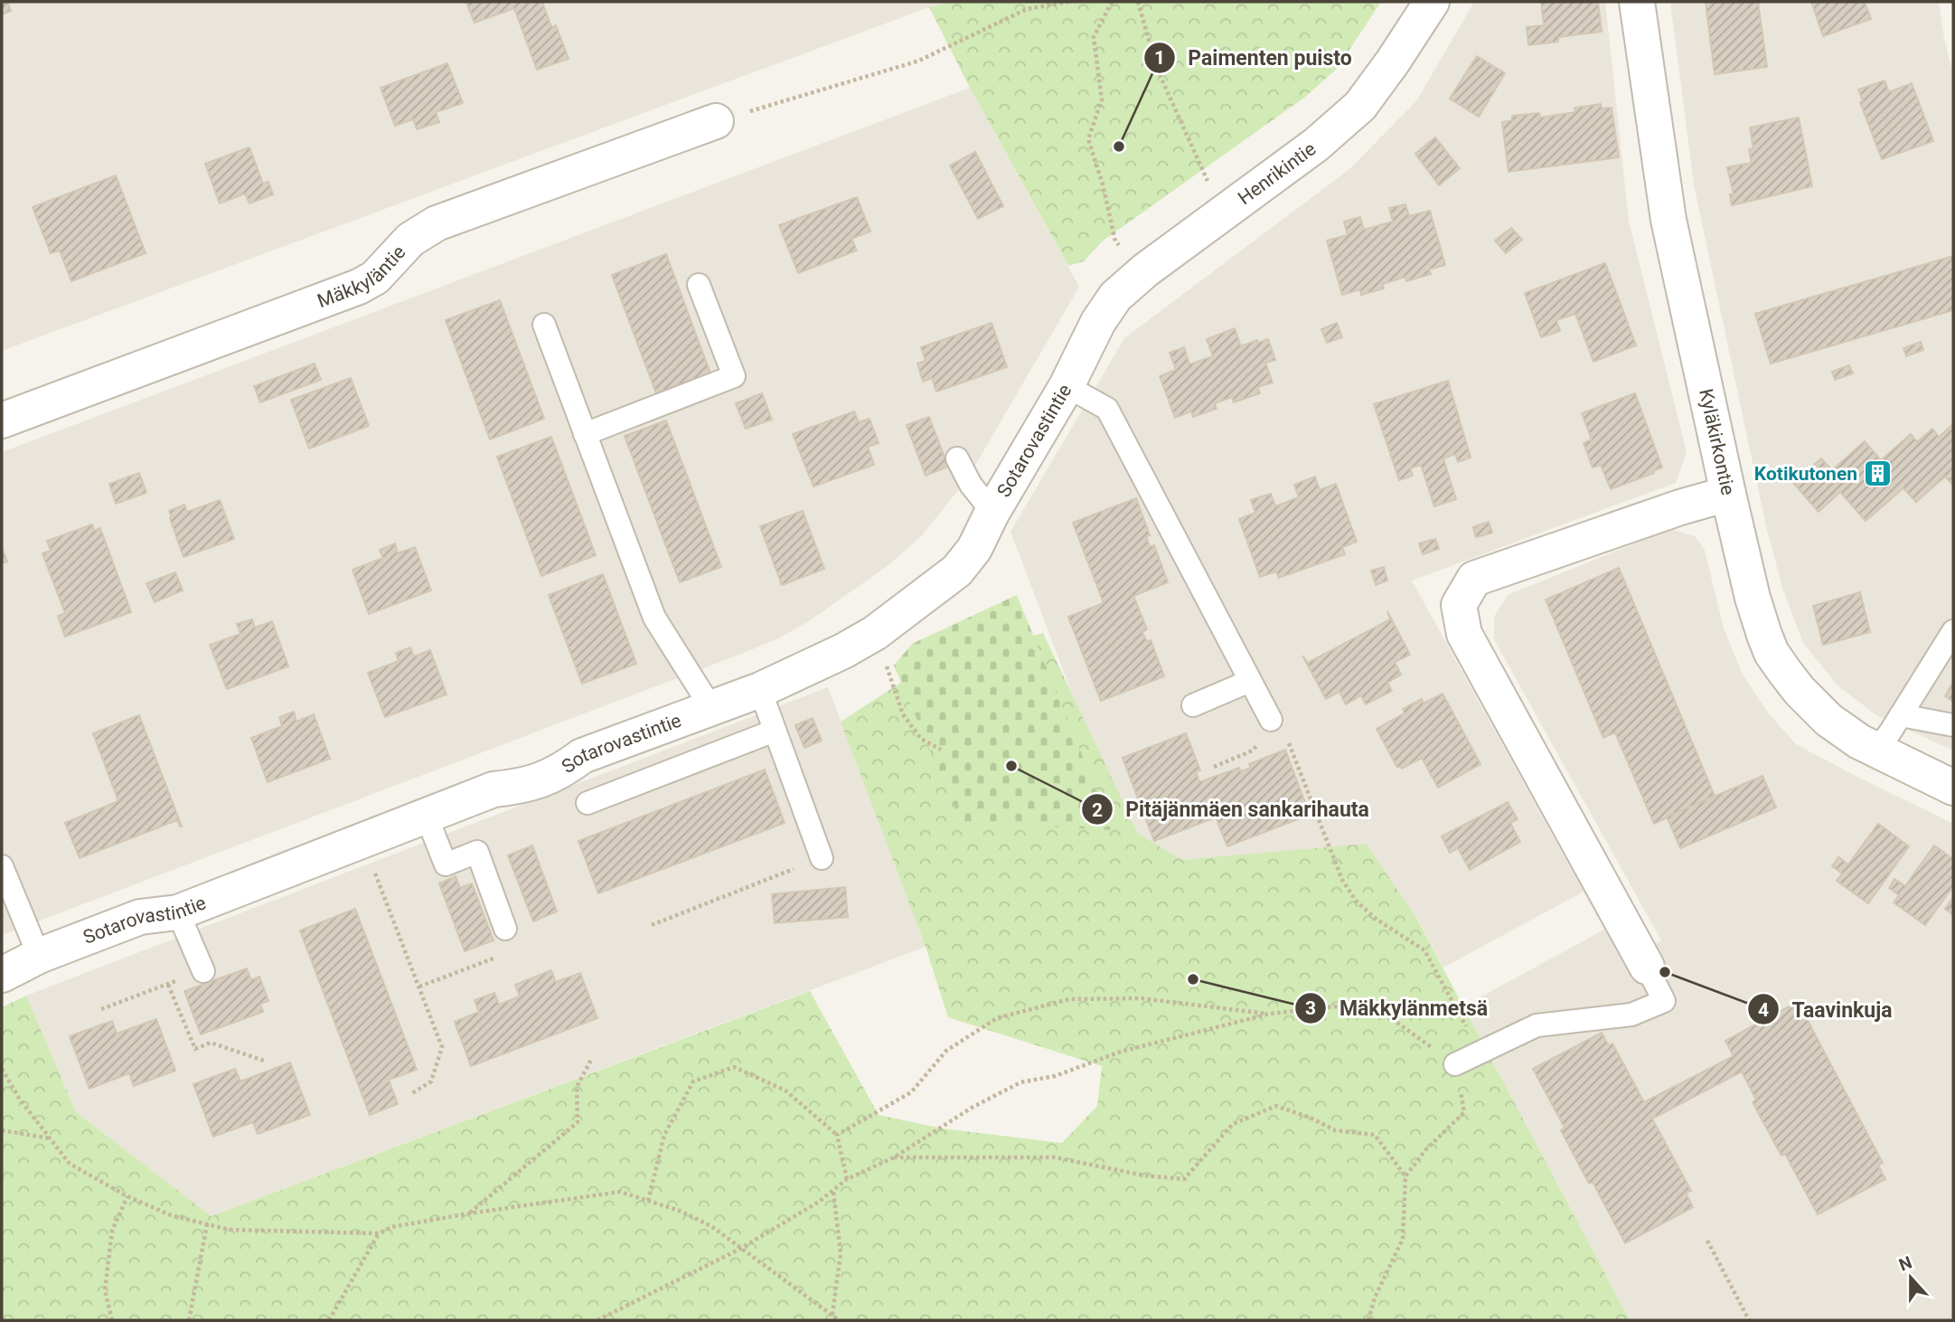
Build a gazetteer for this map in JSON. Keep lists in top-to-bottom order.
{
  "streets": {
    "street": [
      "Henrikintie",
      "Mäkkyläntie",
      "Sotarovastintie",
      "Kyläkirkontie"
    ]
  },
  "crossings": [
    ["Henrikintie", "Sotarovastintie"]
  ],
  "places": {
    "other": [
      "Paimenten puisto",
      "Pitäjänmäen sankarihauta",
      "Taavinkuja",
      "Mäkkylänmetsä"
    ],
    "building": ["Kotikutonen"]
  },
  "north": "top"
}
